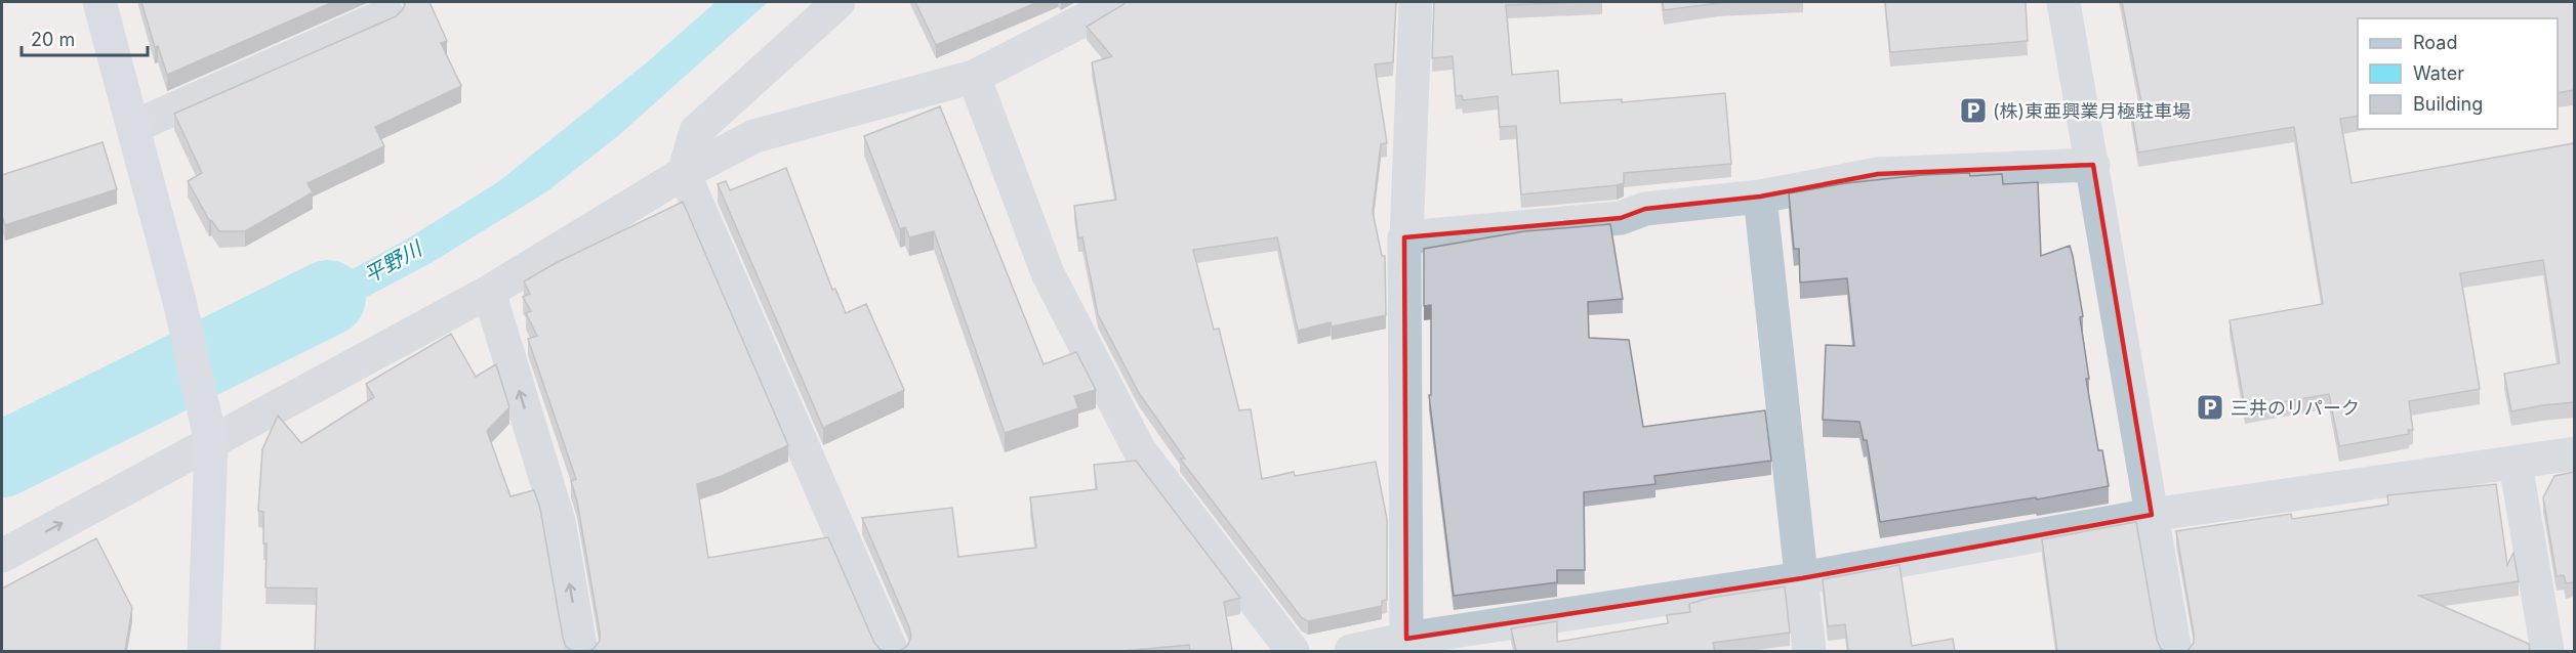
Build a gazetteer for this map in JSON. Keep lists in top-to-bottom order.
{
  "water": ["平野川"],
  "places": {
    "parking": ["(株)東亜興業月極駐車場", "三井のリパーク"]
  },
  "legend": ["Road", "Water", "Building"],
  "scale_bar": "20 m"
}
